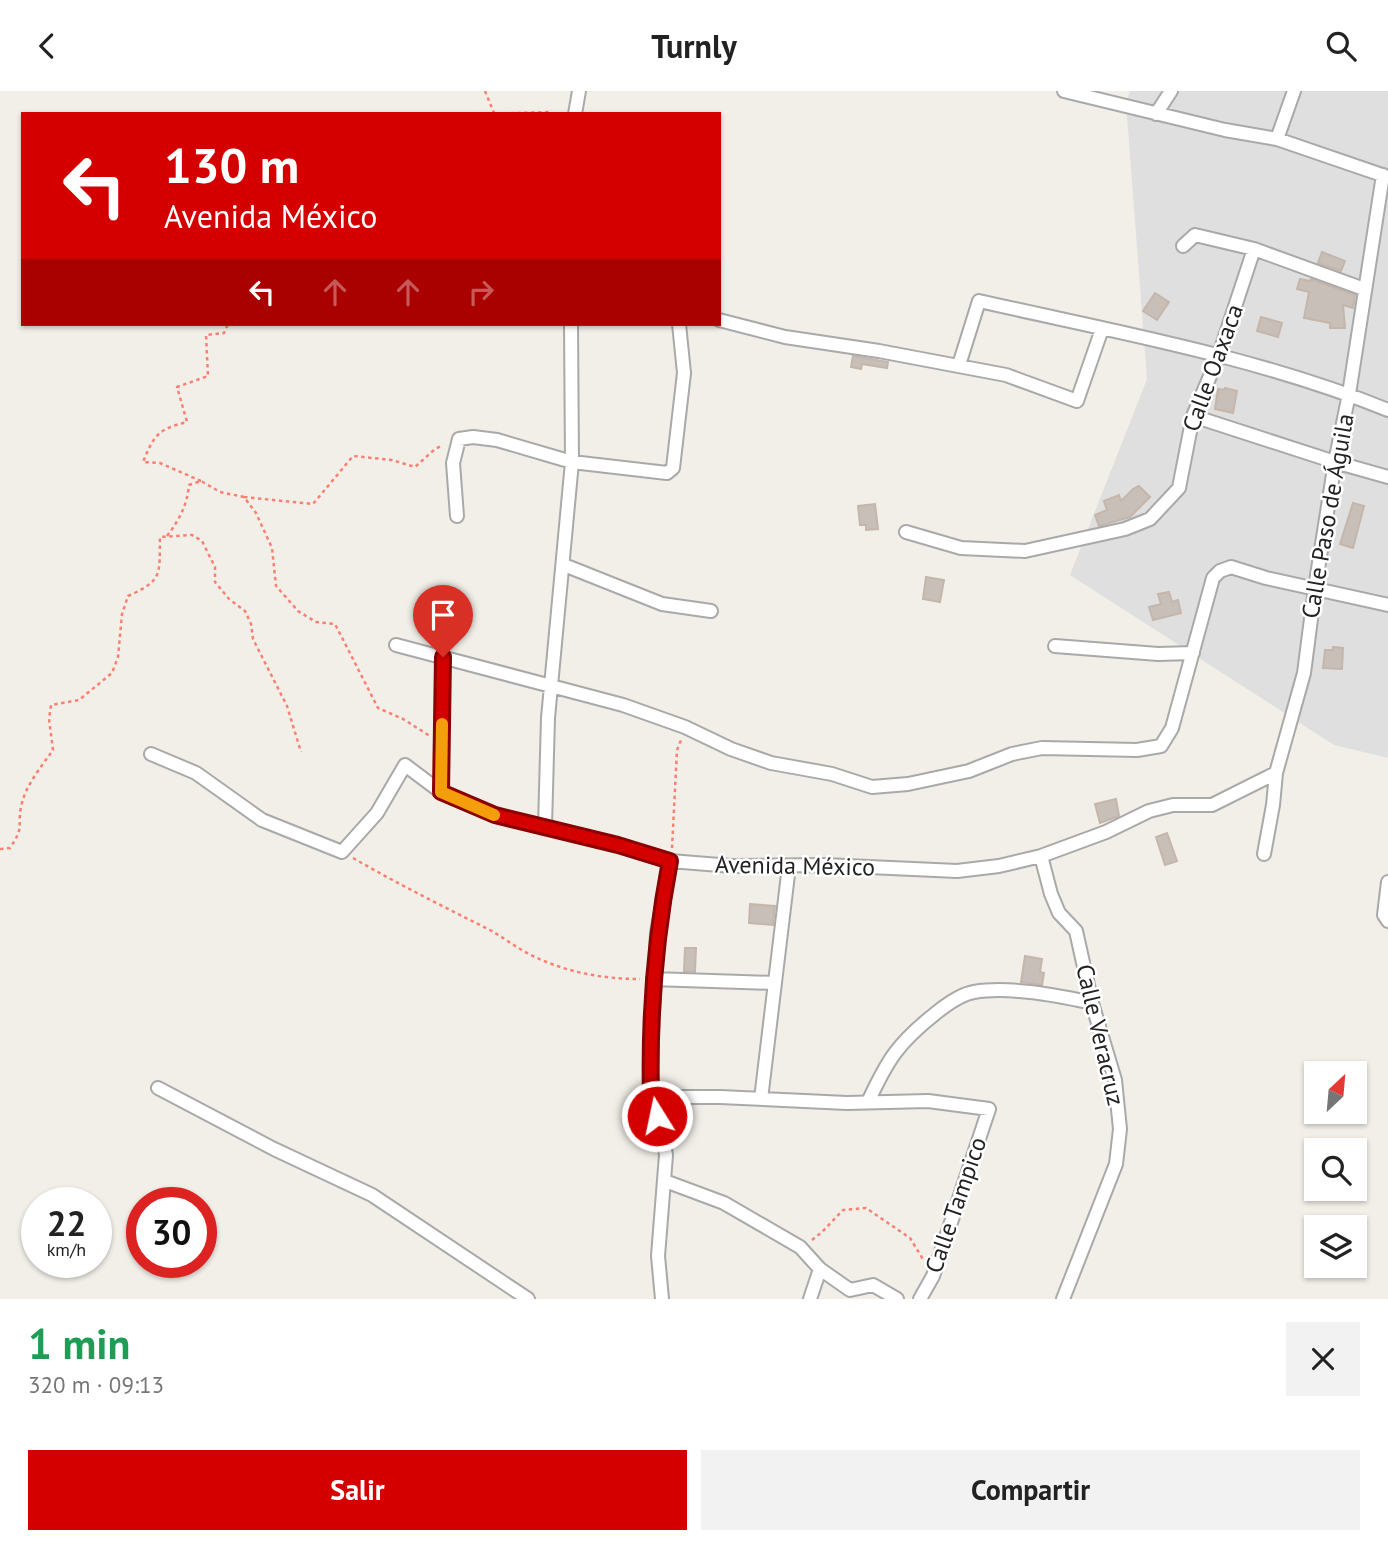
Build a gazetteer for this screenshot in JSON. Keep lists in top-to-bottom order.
{
  "streets": {
    "street": [
      "Calle Oaxaca",
      "Calle Paso de Águila",
      "Avenida México",
      "Calle Veracruz",
      "Calle Tampico"
    ]
  },
  "crossings": [
    ["Calle Paso de Águila", "Avenida México"],
    ["Avenida México", "Calle Veracruz"]
  ],
  "north": "top right",
  "page": {
    "header": "Turnly",
    "turn": ["130 m", "Avenida México"],
    "speed": "22 km/h",
    "limit": "30",
    "heading": ["1 min", "320 m · 09:13"],
    "buttons": ["Salir", "Compartir"]
  }
}
